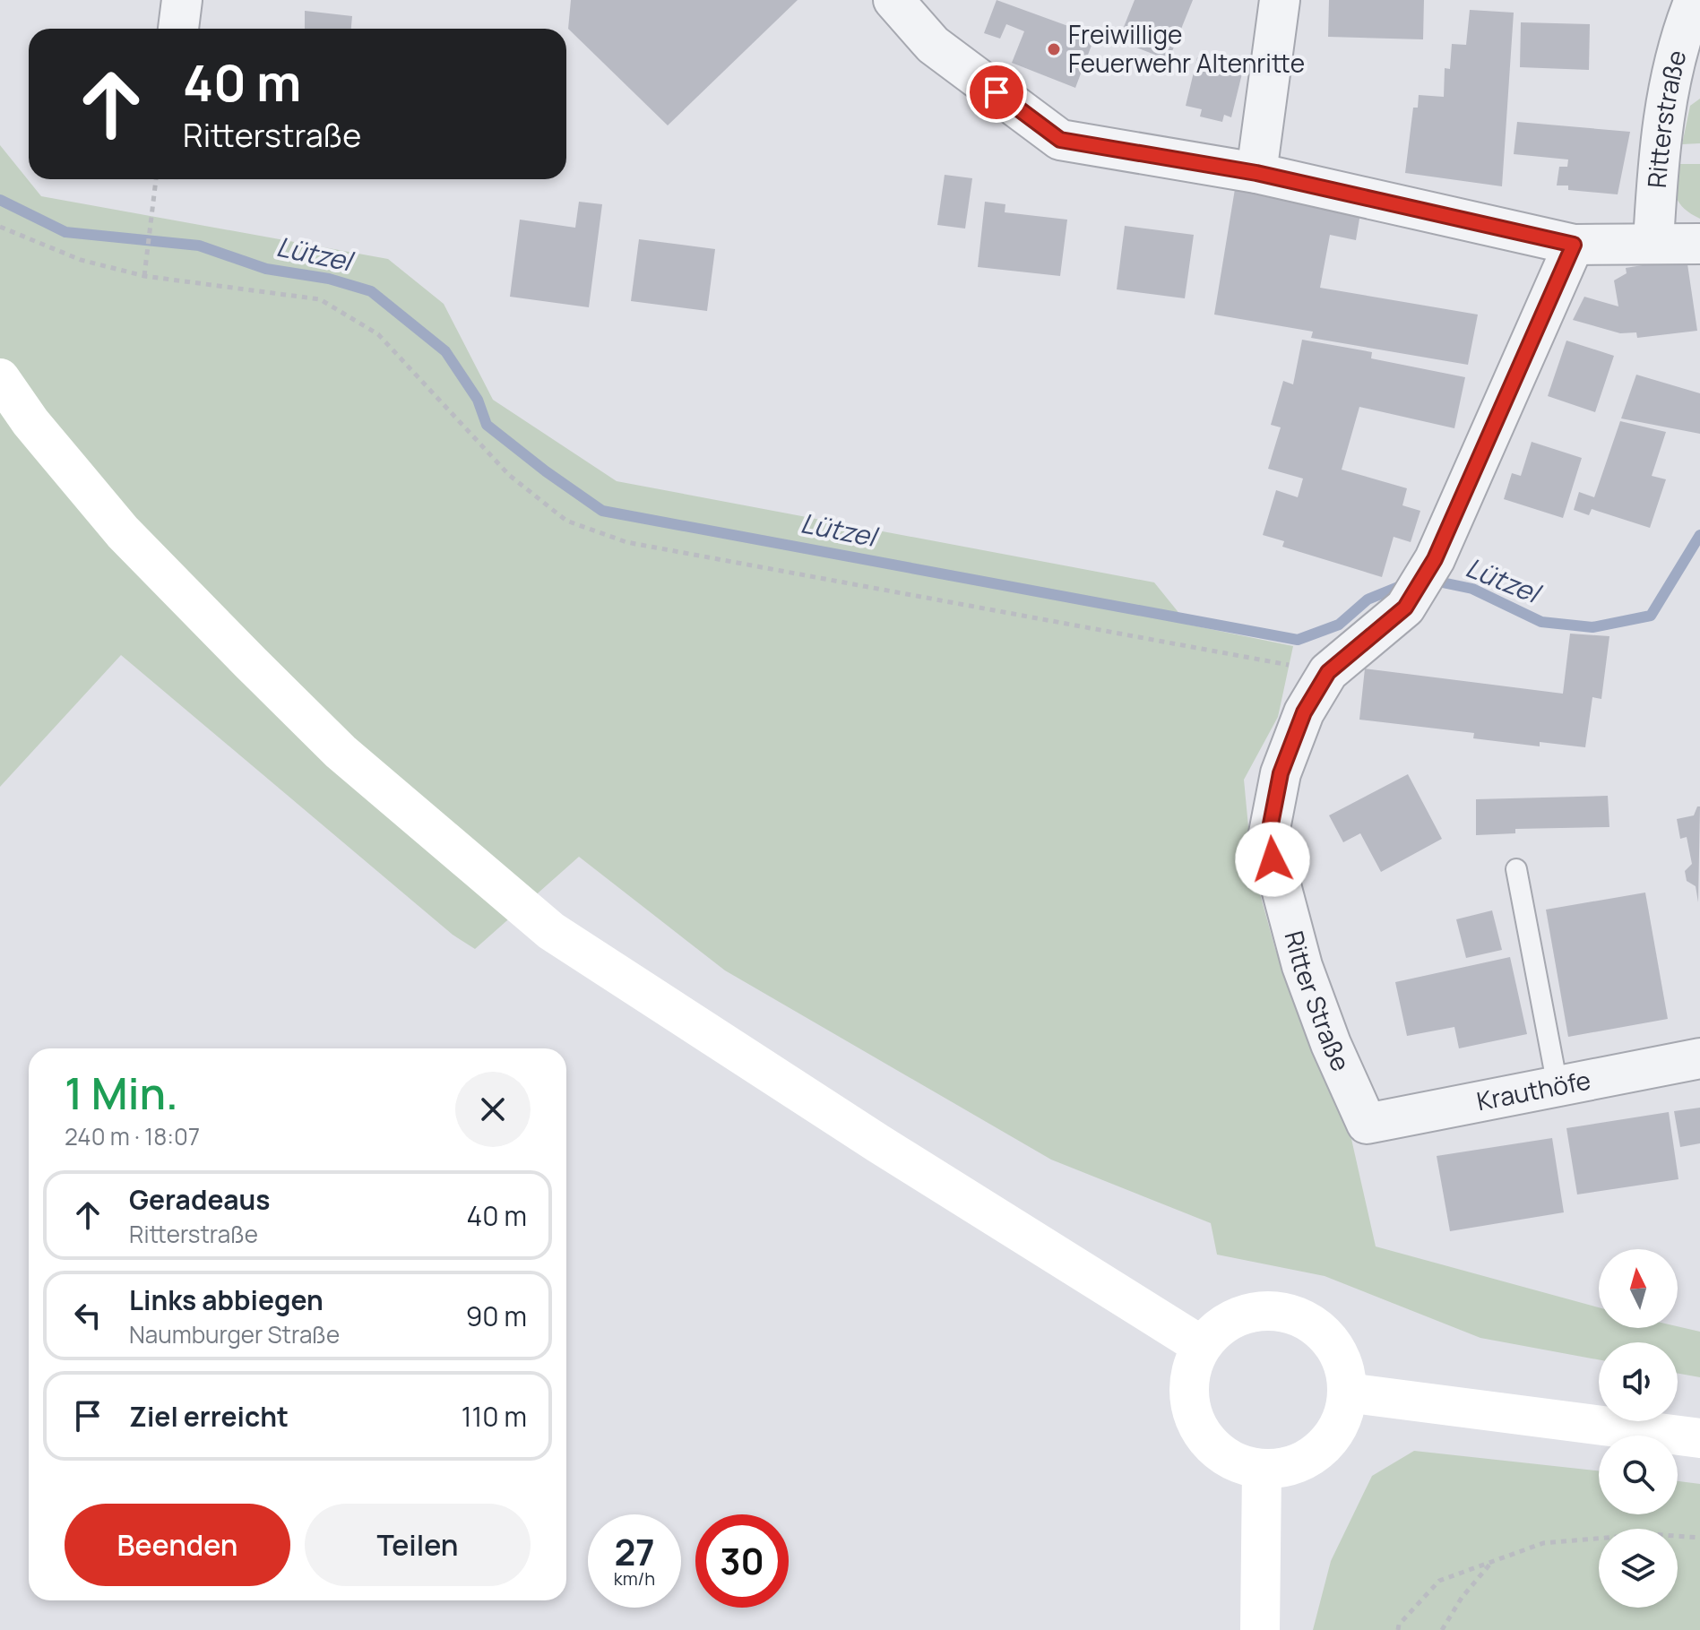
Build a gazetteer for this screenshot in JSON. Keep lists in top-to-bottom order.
{
  "streets": {
    "street": ["Ritterstraße", "Ritter Straße", "Krauthöfe"]
  },
  "crossings": [
    ["Ritter Straße", "Krauthöfe"]
  ],
  "water": ["Lützel"],
  "places": ["Freiwillige Feuerwehr Altenritte"],
  "north": "top",
  "page": {
    "turn": ["40 m", "Ritterstraße"],
    "heading": ["1 Min.", "240 m · 18:07"],
    "list": [
      {
        "name": "Geradeaus",
        "note": "Ritterstraße",
        "value": "40 m"
      },
      {
        "name": "Links abbiegen",
        "note": "Naumburger Straße",
        "value": "90 m"
      },
      {
        "name": "Ziel erreicht",
        "value": "110 m"
      }
    ],
    "buttons": ["Beenden", "Teilen"],
    "speed": "27 km/h",
    "limit": "30"
  }
}
